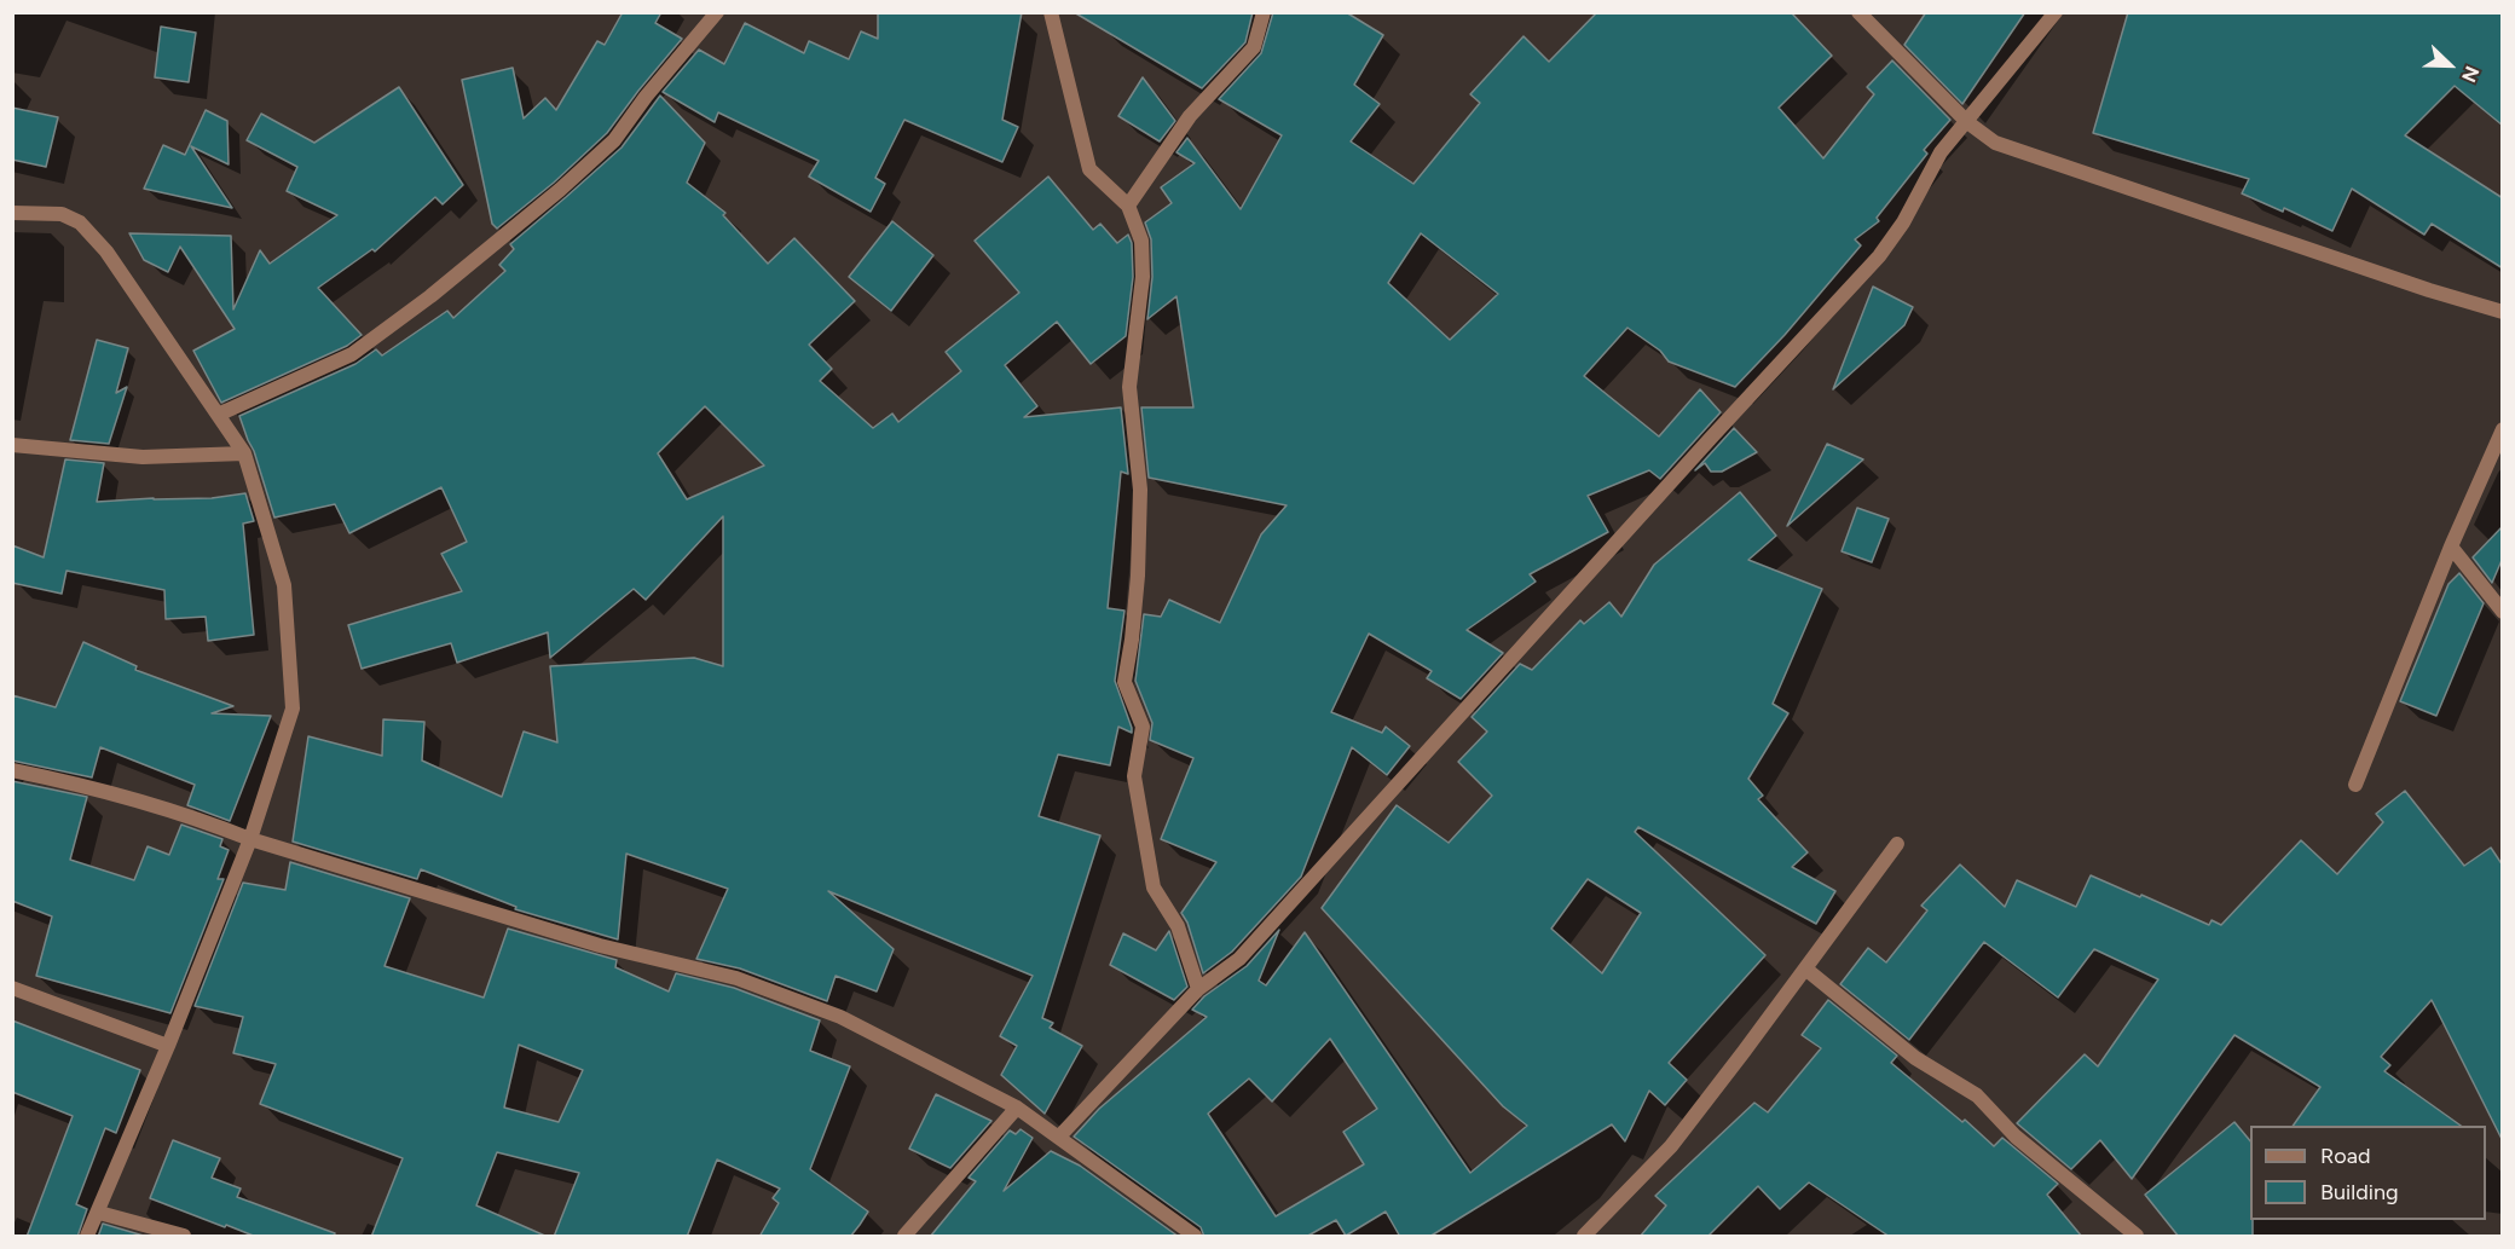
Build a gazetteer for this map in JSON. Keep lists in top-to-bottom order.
{
  "legend": ["Road", "Building"],
  "north": "bottom right"
}
